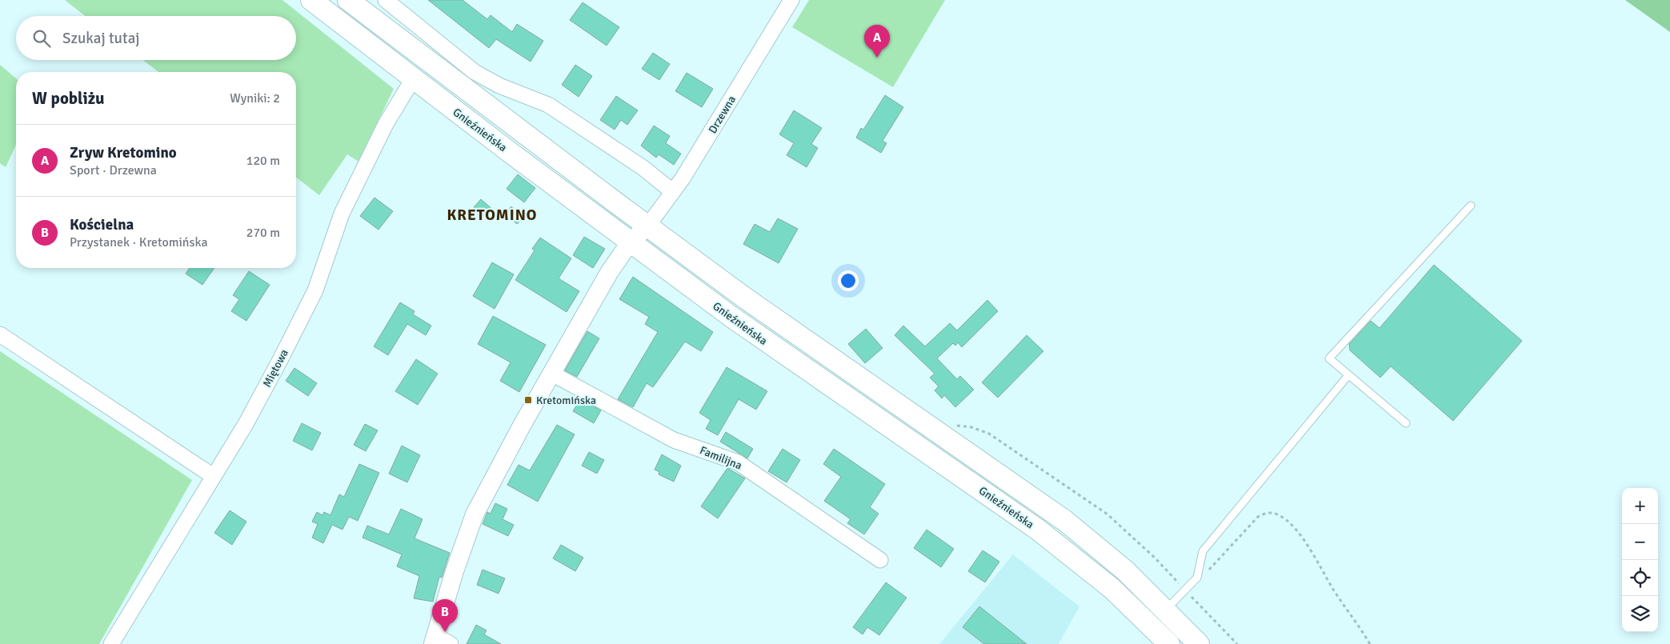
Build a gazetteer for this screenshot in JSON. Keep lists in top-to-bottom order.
{
  "streets": {
    "main road": ["Gnieźnieńska"],
    "street": ["Drzewna", "Miętowa", "Familijna"]
  },
  "crossings": [
    ["Drzewna", "Gnieźnieńska"],
    ["Gnieźnieńska", "Miętowa"]
  ],
  "districts": ["KRETOMINO"],
  "places": {
    "transit": ["Kretomińska"]
  },
  "page": {
    "search": "Szukaj tutaj",
    "pins": ["A", "B"],
    "heading": ["W pobliżu", "Wyniki: 2"],
    "list": [
      {
        "mark": "A",
        "name": "Zryw Kretomino",
        "note": "Sport · Drzewna",
        "value": "120 m"
      },
      {
        "mark": "B",
        "name": "Kościelna",
        "note": "Przystanek · Kretomińska",
        "value": "270 m"
      }
    ],
    "map_buttons": ["+", "−"]
  }
}
